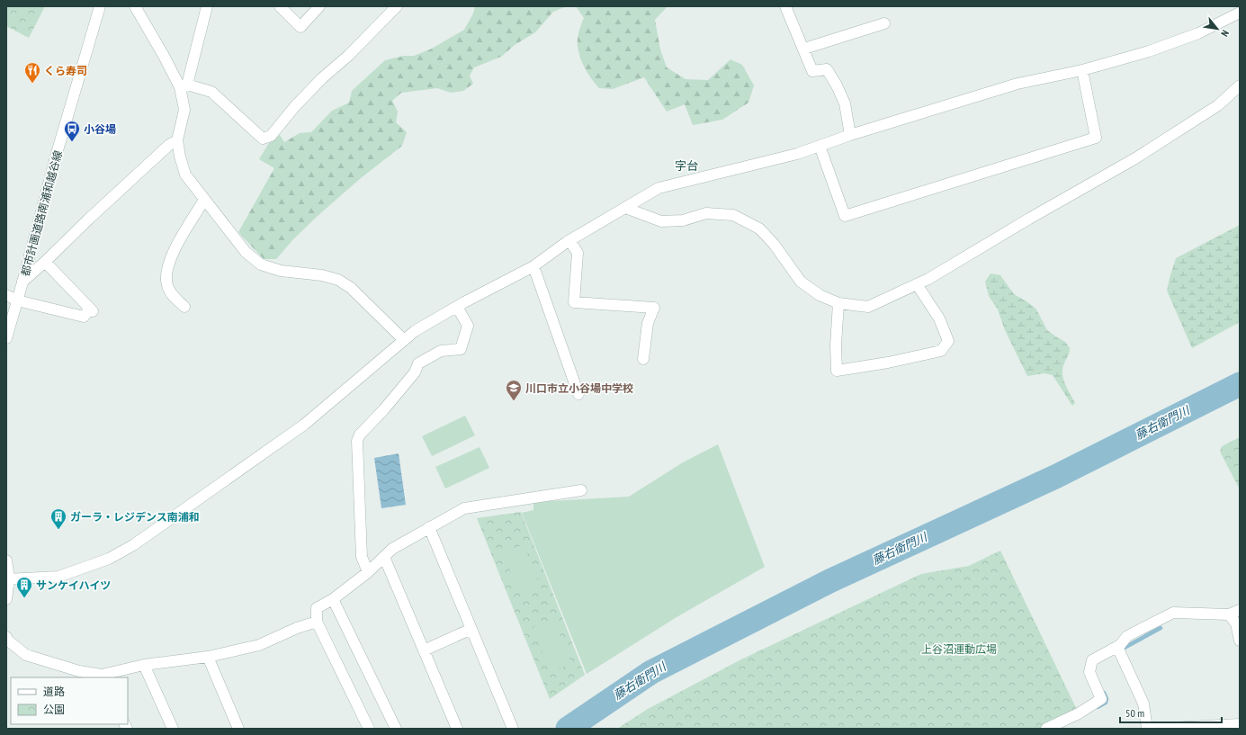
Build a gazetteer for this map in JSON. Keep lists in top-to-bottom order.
{
  "streets": {
    "street": ["都市計画道路南浦和越谷線"]
  },
  "districts": ["字台"],
  "water": ["藤右衛門川"],
  "parks": ["上谷沼運動広場"],
  "places": {
    "restaurant": ["くら寿司"],
    "bus stop": ["小谷場"],
    "school or university": ["川口市立小谷場中学校"],
    "building": ["ガーラ・レジデンス南浦和", "サンケイハイツ"]
  },
  "legend": ["道路", "公園"],
  "scale_bar": "50 m",
  "north": "bottom right"
}
